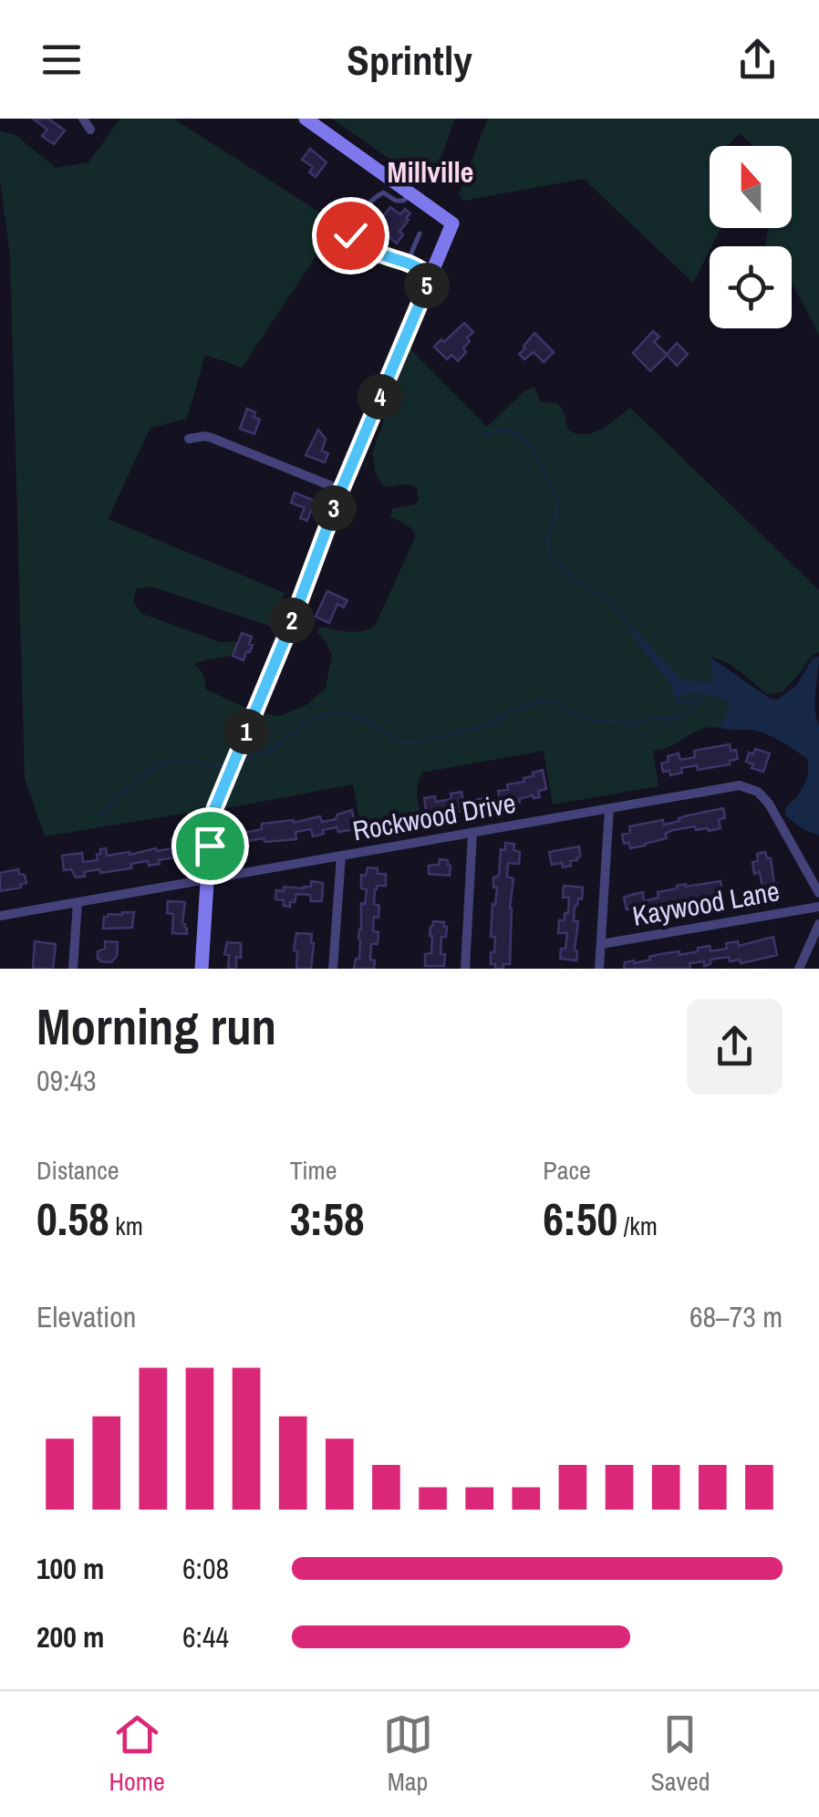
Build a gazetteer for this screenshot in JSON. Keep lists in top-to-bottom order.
{
  "streets": {
    "street": ["Rockwood Drive", "Kaywood Lane"]
  },
  "districts": ["Millville"],
  "north": "top",
  "page": {
    "header": "Sprintly",
    "pins": [
      "5",
      "4",
      "3",
      "2",
      "1"
    ],
    "heading": ["Morning run", "09:43"],
    "stats": [
      ["Distance", "0.58 km"],
      ["Time", "3:58"],
      ["Pace", "6:50 /km"]
    ],
    "chart": ["Elevation", "68–73 m"],
    "list": [
      {
        "name": "100 m",
        "note": "6:08"
      },
      {
        "name": "200 m",
        "note": "6:44"
      }
    ],
    "tabs": ["Home", "Map", "Saved"]
  }
}
